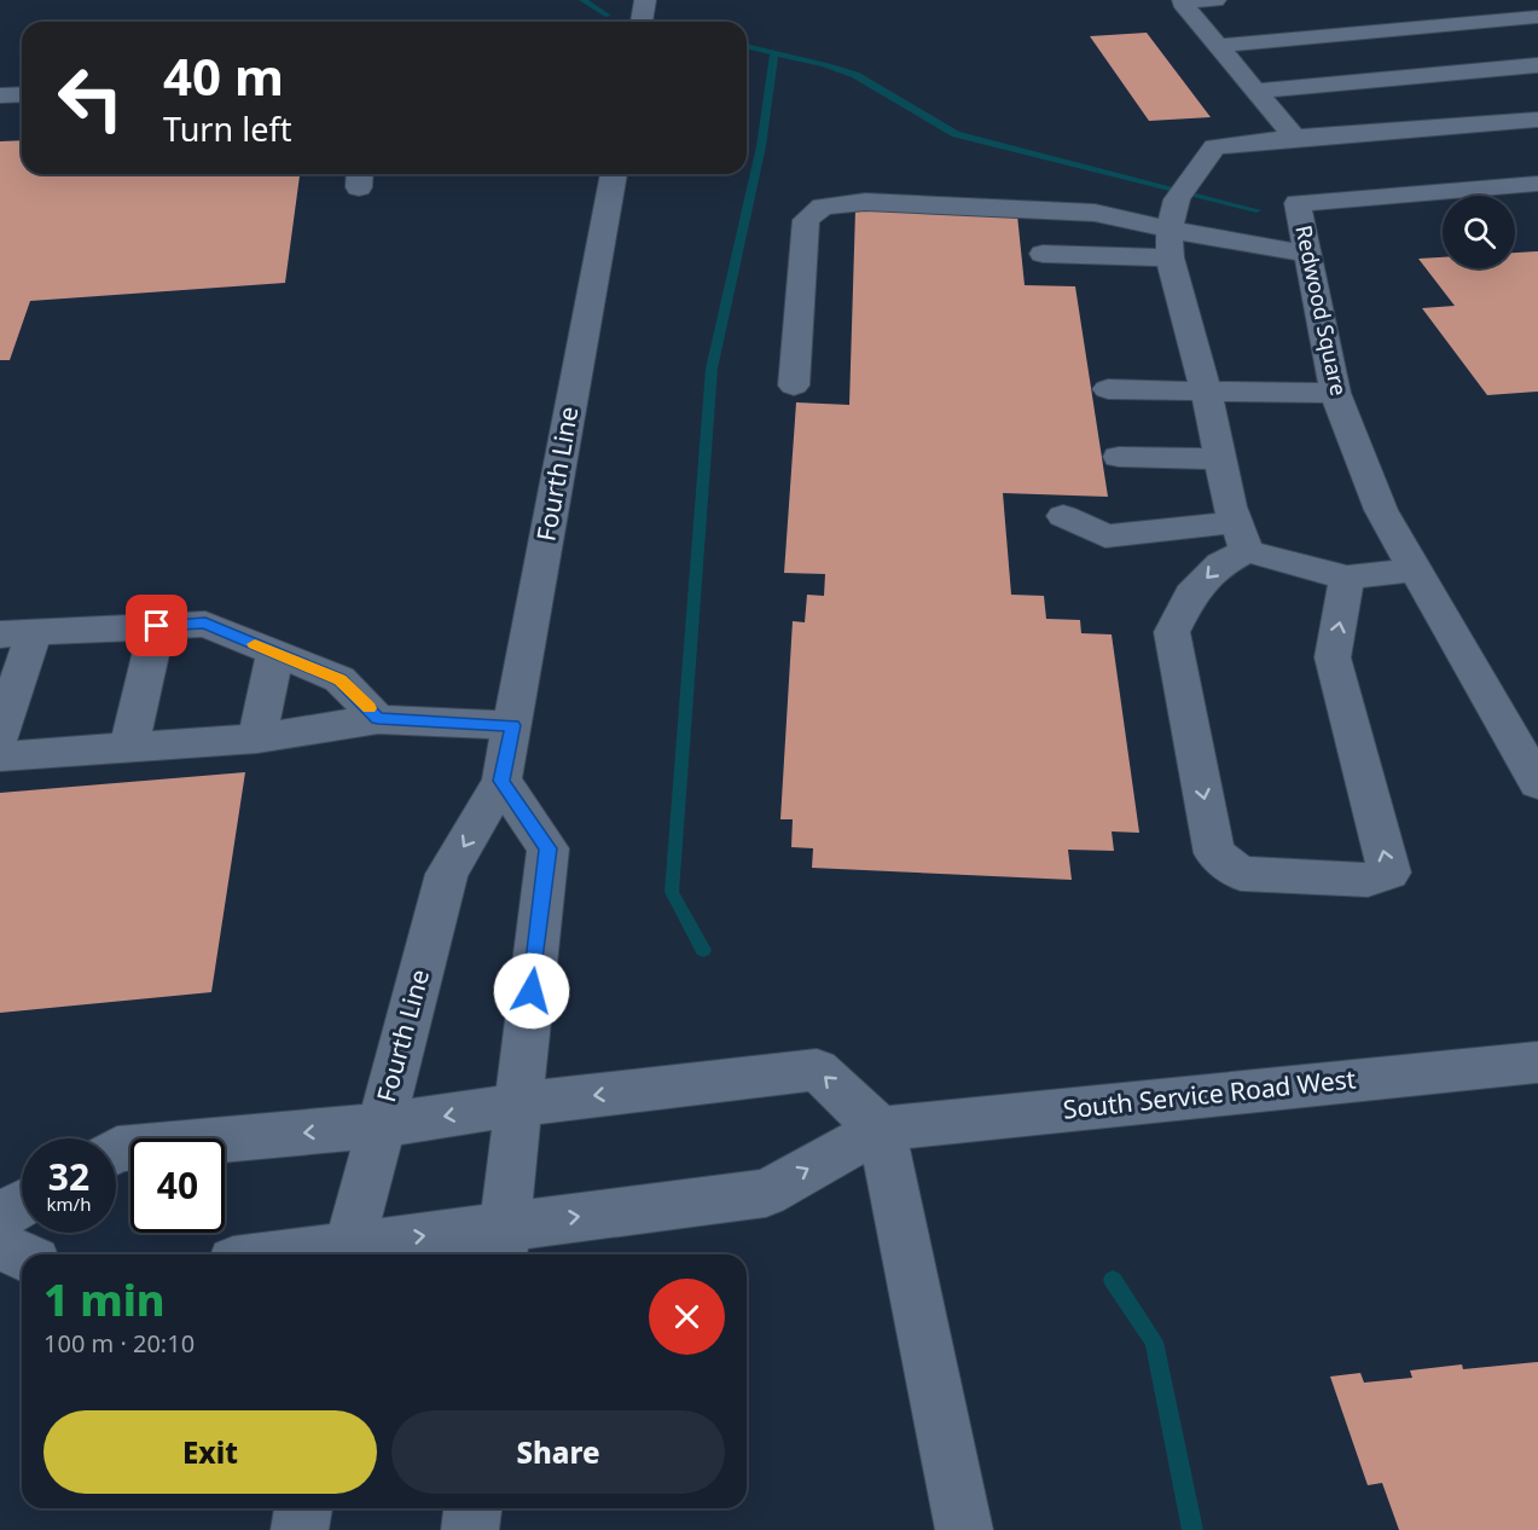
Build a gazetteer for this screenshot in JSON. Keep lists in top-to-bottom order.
{
  "streets": {
    "street": ["Redwood Square", "Fourth Line", "South Service Road West"]
  },
  "crossings": [
    ["Fourth Line", "South Service Road West"]
  ],
  "page": {
    "turn": ["40 m", "Turn left"],
    "speed": "32 km/h",
    "limit": "40",
    "heading": ["1 min", "100 m · 20:10"],
    "buttons": ["Exit", "Share"]
  }
}
